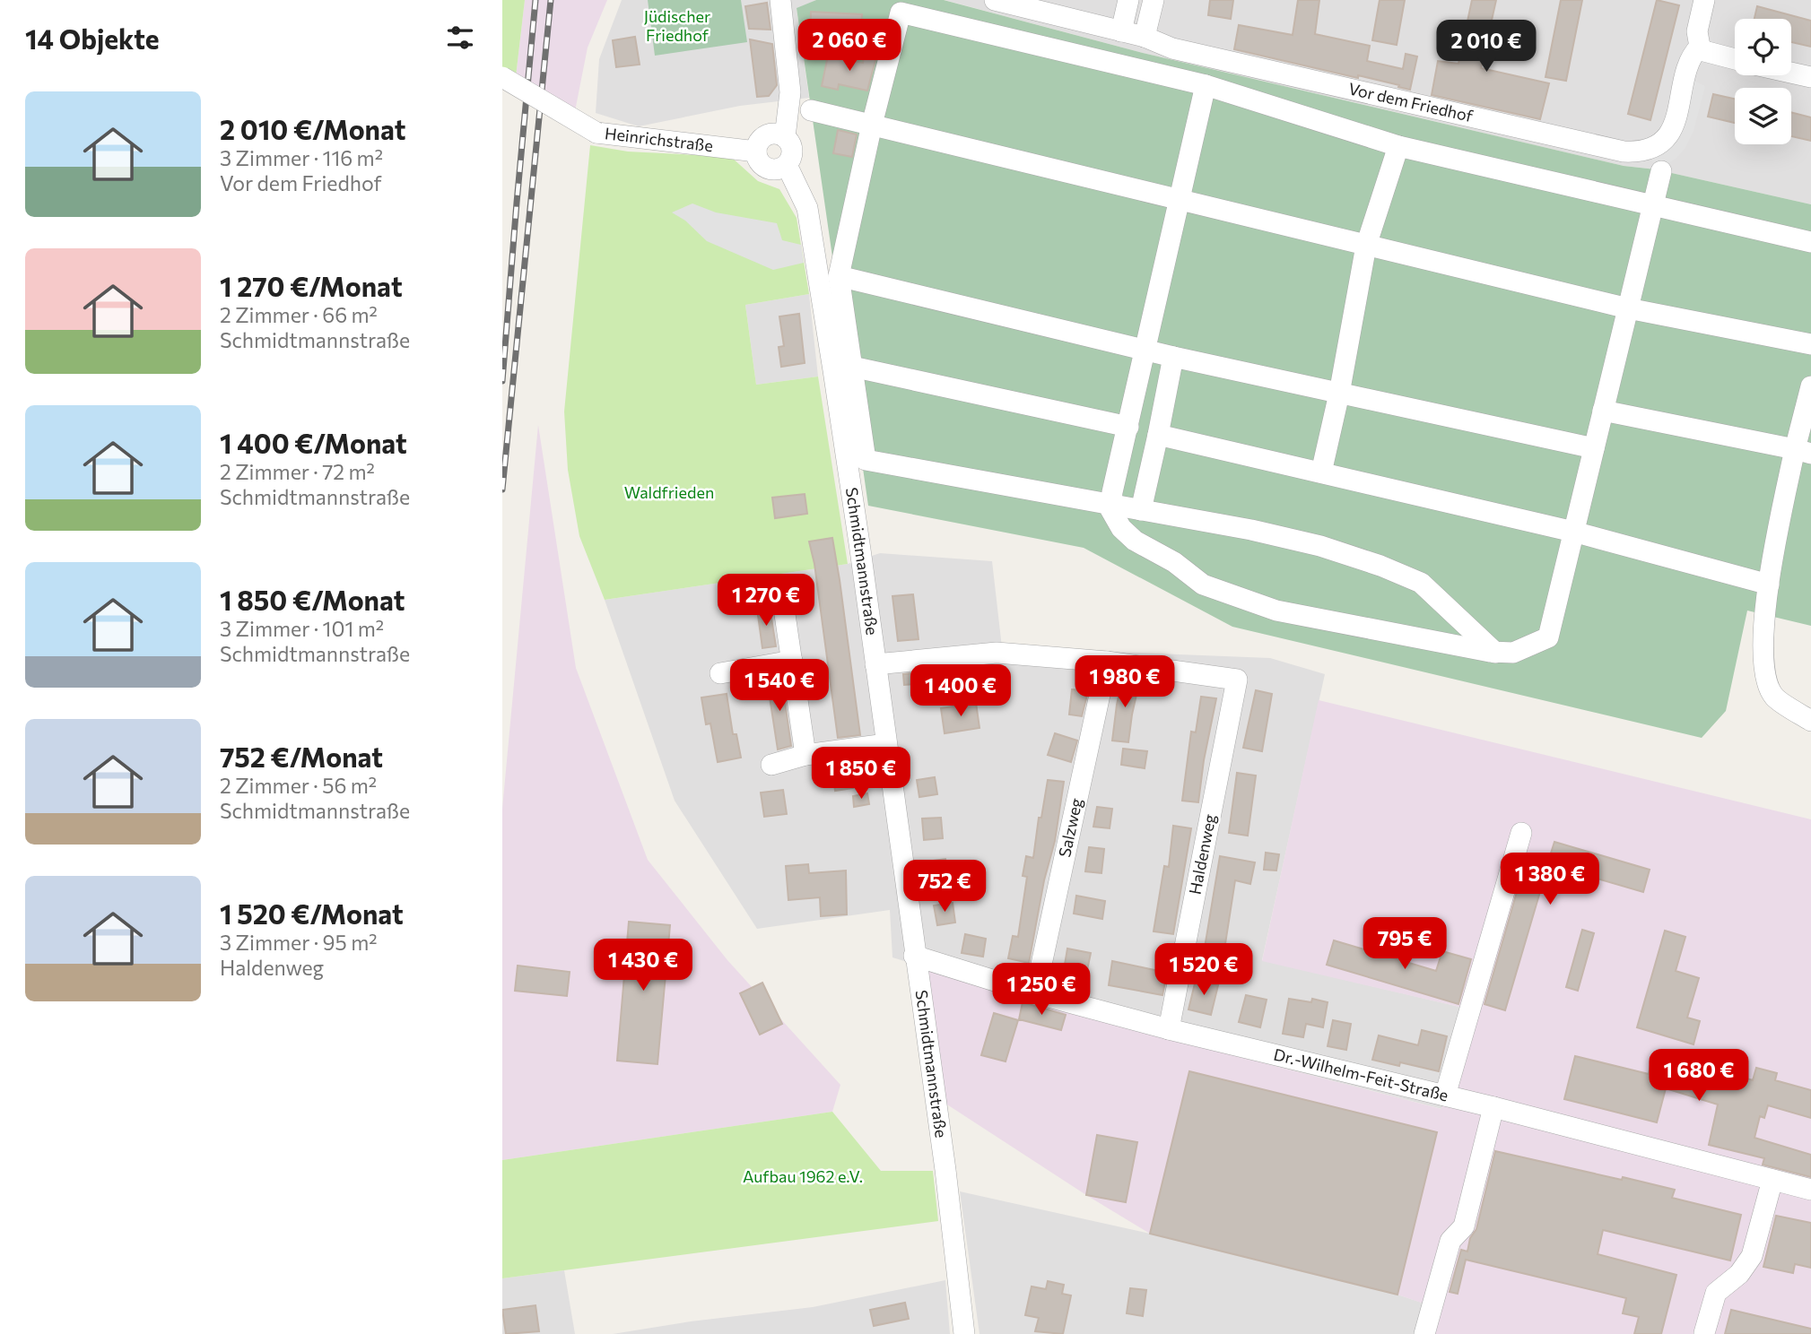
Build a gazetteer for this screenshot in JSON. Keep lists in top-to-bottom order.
{
  "streets": {
    "street": [
      "Vor dem Friedhof",
      "Heinrichstraße",
      "Schmidtmannstraße",
      "Salzweg",
      "Haldenweg",
      "Dr.-Wilhelm-Feit-Straße"
    ]
  },
  "crossings": [
    ["Heinrichstraße", "Schmidtmannstraße"],
    ["Schmidtmannstraße", "Dr.-Wilhelm-Feit-Straße"],
    ["Salzweg", "Haldenweg"],
    ["Salzweg", "Dr.-Wilhelm-Feit-Straße"],
    ["Haldenweg", "Dr.-Wilhelm-Feit-Straße"]
  ],
  "parks": ["Jüdischer Friedhof", "Waldfrieden", "Aufbau 1962 e.V."],
  "page": {
    "heading": "14 Objekte",
    "price": [
      "2 060 €",
      "2 010 €",
      "1 270 €",
      "1 980 €",
      "1 540 €",
      "1 400 €",
      "1 850 €",
      "1 380 €",
      "752 €",
      "795 €",
      "1 430 €",
      "1 520 €",
      "1 250 €",
      "1 680 €"
    ],
    "list": [
      {
        "name": "2 010 €/Monat",
        "note": "3 Zimmer · 116 m² · Vor dem Friedhof"
      },
      {
        "name": "1 270 €/Monat",
        "note": "2 Zimmer · 66 m² · Schmidtmannstraße"
      },
      {
        "name": "1 400 €/Monat",
        "note": "2 Zimmer · 72 m² · Schmidtmannstraße"
      },
      {
        "name": "1 850 €/Monat",
        "note": "3 Zimmer · 101 m² · Schmidtmannstraße"
      },
      {
        "name": "752 €/Monat",
        "note": "2 Zimmer · 56 m² · Schmidtmannstraße"
      },
      {
        "name": "1 520 €/Monat",
        "note": "3 Zimmer · 95 m² · Haldenweg"
      }
    ]
  }
}
